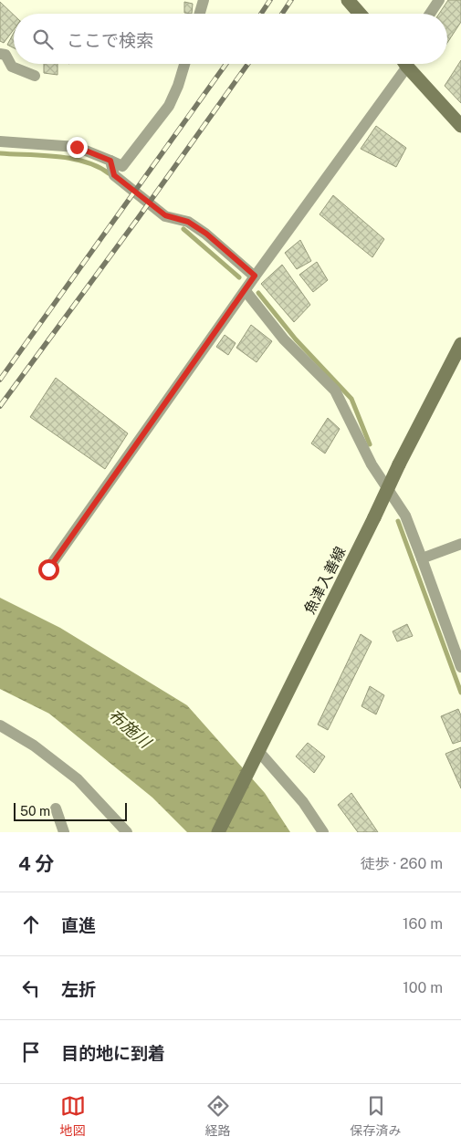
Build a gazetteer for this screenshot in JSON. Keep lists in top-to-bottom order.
{
  "streets": {
    "main road": ["魚津入善線"]
  },
  "water": ["布施川"],
  "scale_bar": "50 m",
  "page": {
    "search": "ここで検索",
    "scale": "50 m",
    "heading": ["4 分", "徒歩 · 260 m"],
    "list": [
      ["直進", "160 m"],
      ["左折", "100 m"],
      "目的地に到着"
    ],
    "nav": ["地図", "経路", "保存済み"]
  }
}
